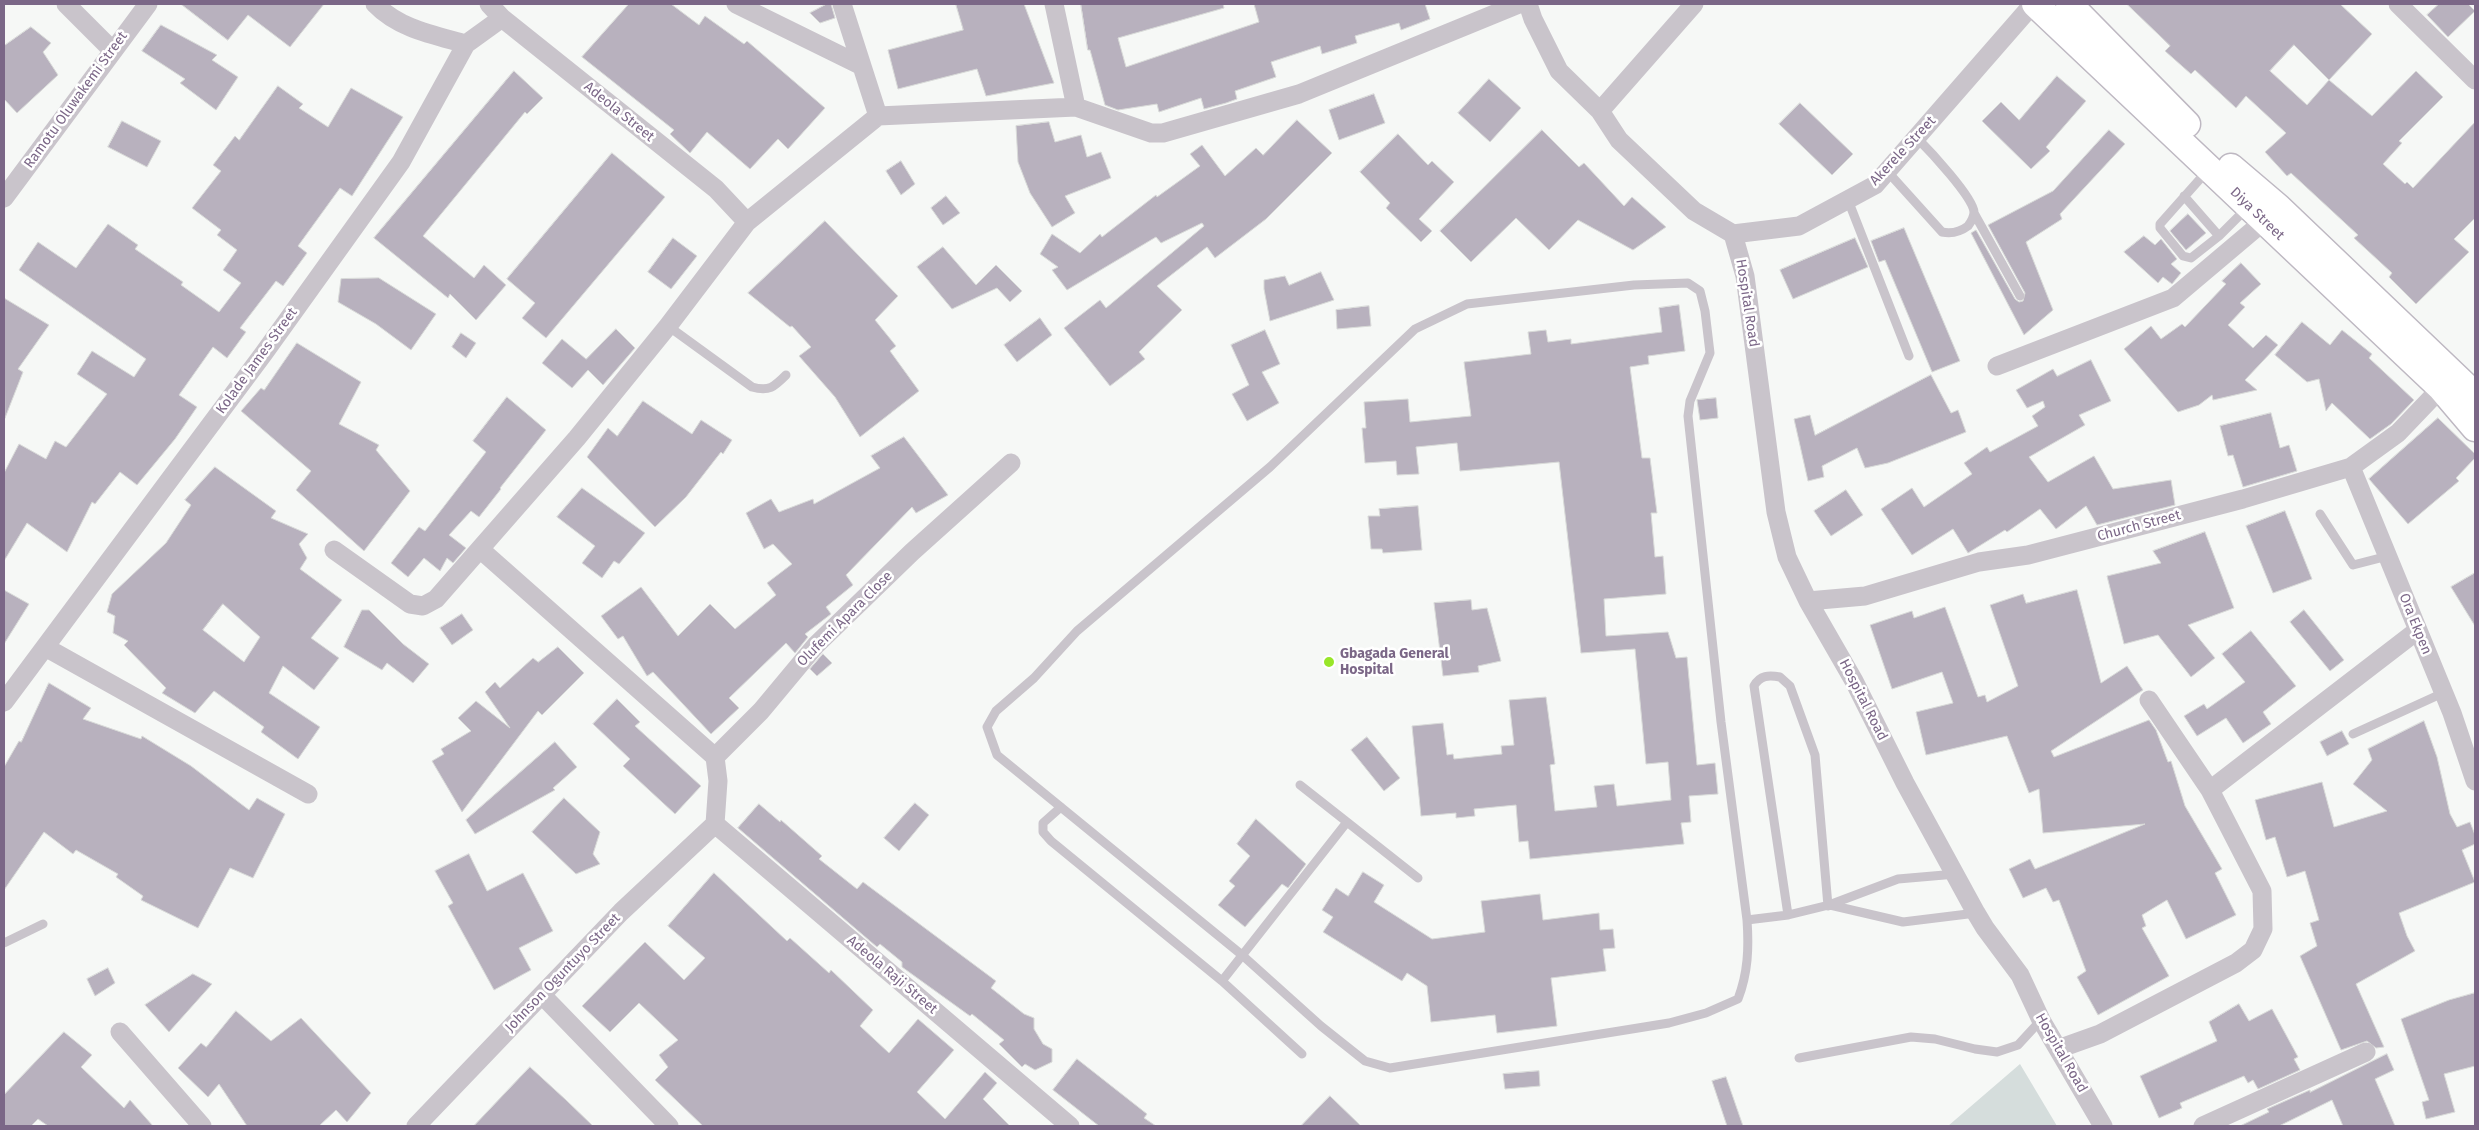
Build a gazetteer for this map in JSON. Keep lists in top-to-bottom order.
{
  "streets": {
    "main road": ["Diya Street"],
    "street": [
      "Ramotu Oluwakemi Street",
      "Adeola Street",
      "Akerele Street",
      "Hospital Road",
      "Kolade James Street",
      "Church Street",
      "Olufemi Apara Close",
      "Ora Ekpen",
      "Johnson Oguntuyo Street",
      "Adeola Raji Street"
    ]
  },
  "crossings": [
    ["Adeola Street", "Kolade James Street"],
    ["Akerele Street", "Diya Street"],
    ["Akerele Street", "Hospital Road"],
    ["Diya Street", "Church Street"],
    ["Hospital Road", "Church Street"],
    ["Church Street", "Ora Ekpen"],
    ["Johnson Oguntuyo Street", "Adeola Raji Street"]
  ],
  "places": ["Gbagada General Hospital"]
}
